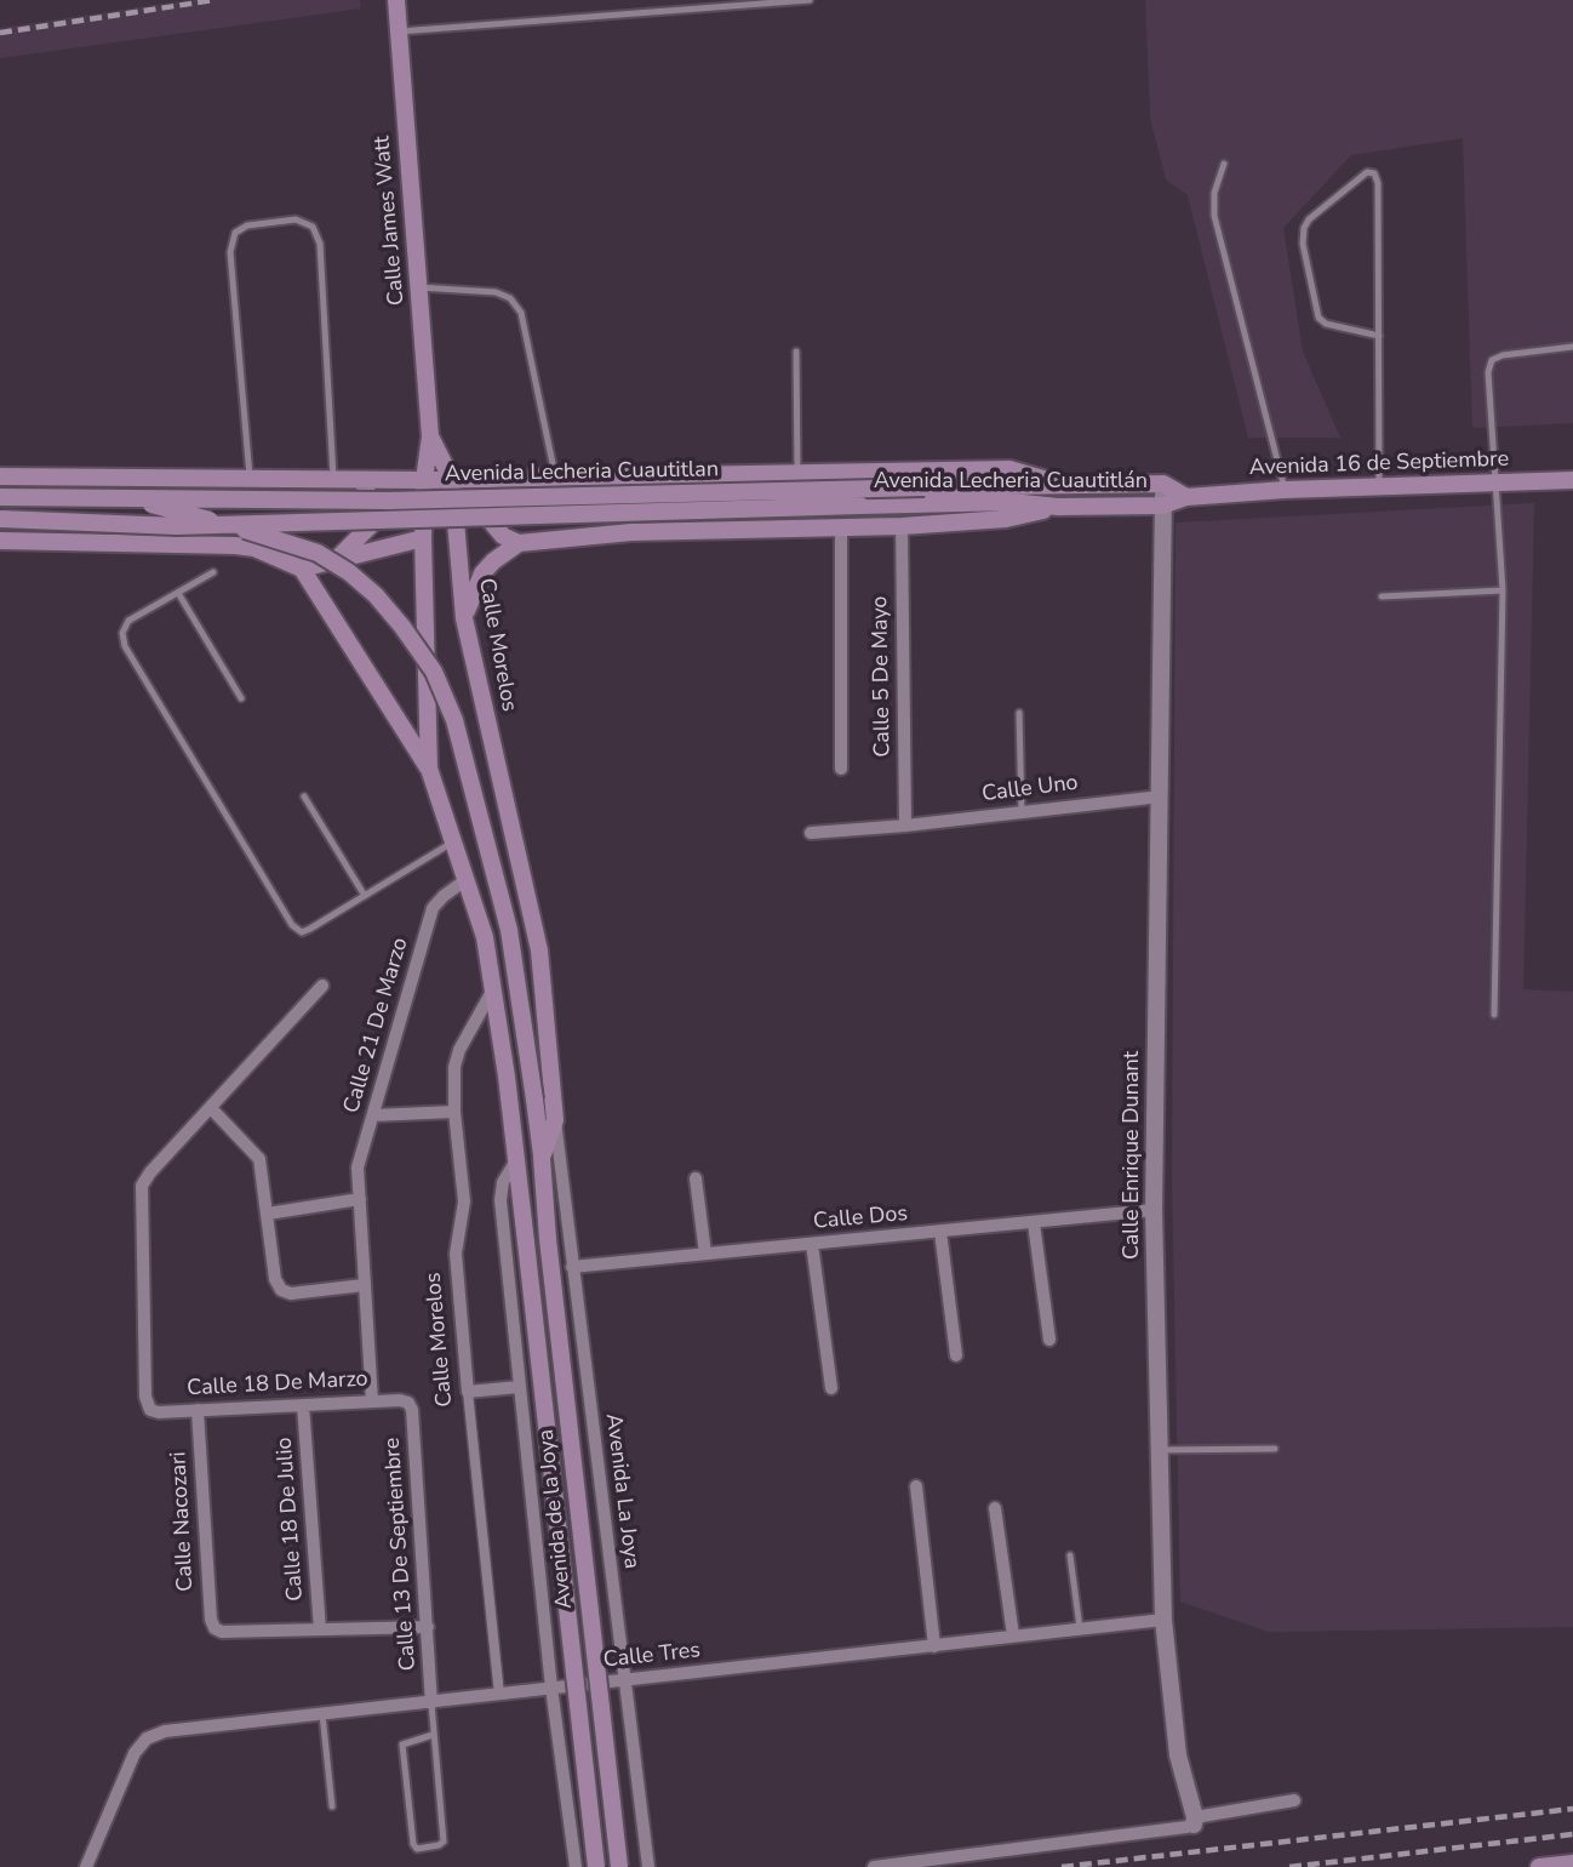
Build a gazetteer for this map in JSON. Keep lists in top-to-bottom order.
{
  "streets": {
    "main road": [
      "Calle James Watt",
      "Avenida 16 de Septiembre",
      "Avenida Lecheria Cuautitlan",
      "Avenida Lecheria Cuautitlán",
      "Calle Morelos",
      "Avenida de la Joya"
    ],
    "street": [
      "Calle 5 De Mayo",
      "Calle Uno",
      "Calle 21 De Marzo",
      "Calle Enrique Dunant",
      "Calle Dos",
      "Calle 18 De Marzo",
      "Avenida La Joya",
      "Calle 18 De Julio",
      "Calle Nacozari",
      "Calle 13 De Septiembre",
      "Calle Tres"
    ]
  },
  "crossings": [
    ["Calle James Watt", "Calle Morelos"],
    ["Avenida 16 de Septiembre", "Avenida Lecheria Cuautitlán"],
    ["Avenida 16 de Septiembre", "Calle Enrique Dunant"],
    ["Avenida Lecheria Cuautitlan", "Avenida Lecheria Cuautitlán"],
    ["Avenida Lecheria Cuautitlan", "Calle Enrique Dunant"],
    ["Avenida Lecheria Cuautitlan", "Avenida de la Joya"],
    ["Avenida Lecheria Cuautitlán", "Calle Enrique Dunant"],
    ["Calle Morelos", "Avenida La Joya"],
    ["Calle Morelos", "Avenida de la Joya"],
    ["Calle Morelos", "Calle Tres"],
    ["Calle 5 De Mayo", "Calle Uno"],
    ["Calle Uno", "Calle Enrique Dunant"],
    ["Calle 21 De Marzo", "Calle 18 De Marzo"],
    ["Calle Enrique Dunant", "Calle Dos"],
    ["Calle Enrique Dunant", "Calle Tres"],
    ["Calle Dos", "Avenida La Joya"],
    ["Calle 18 De Marzo", "Calle 18 De Julio"],
    ["Calle 18 De Marzo", "Calle Nacozari"],
    ["Calle 18 De Marzo", "Calle 13 De Septiembre"],
    ["Avenida La Joya", "Calle Tres"],
    ["Calle 18 De Julio", "Calle Nacozari"],
    ["Calle 13 De Septiembre", "Calle Tres"]
  ]
}
